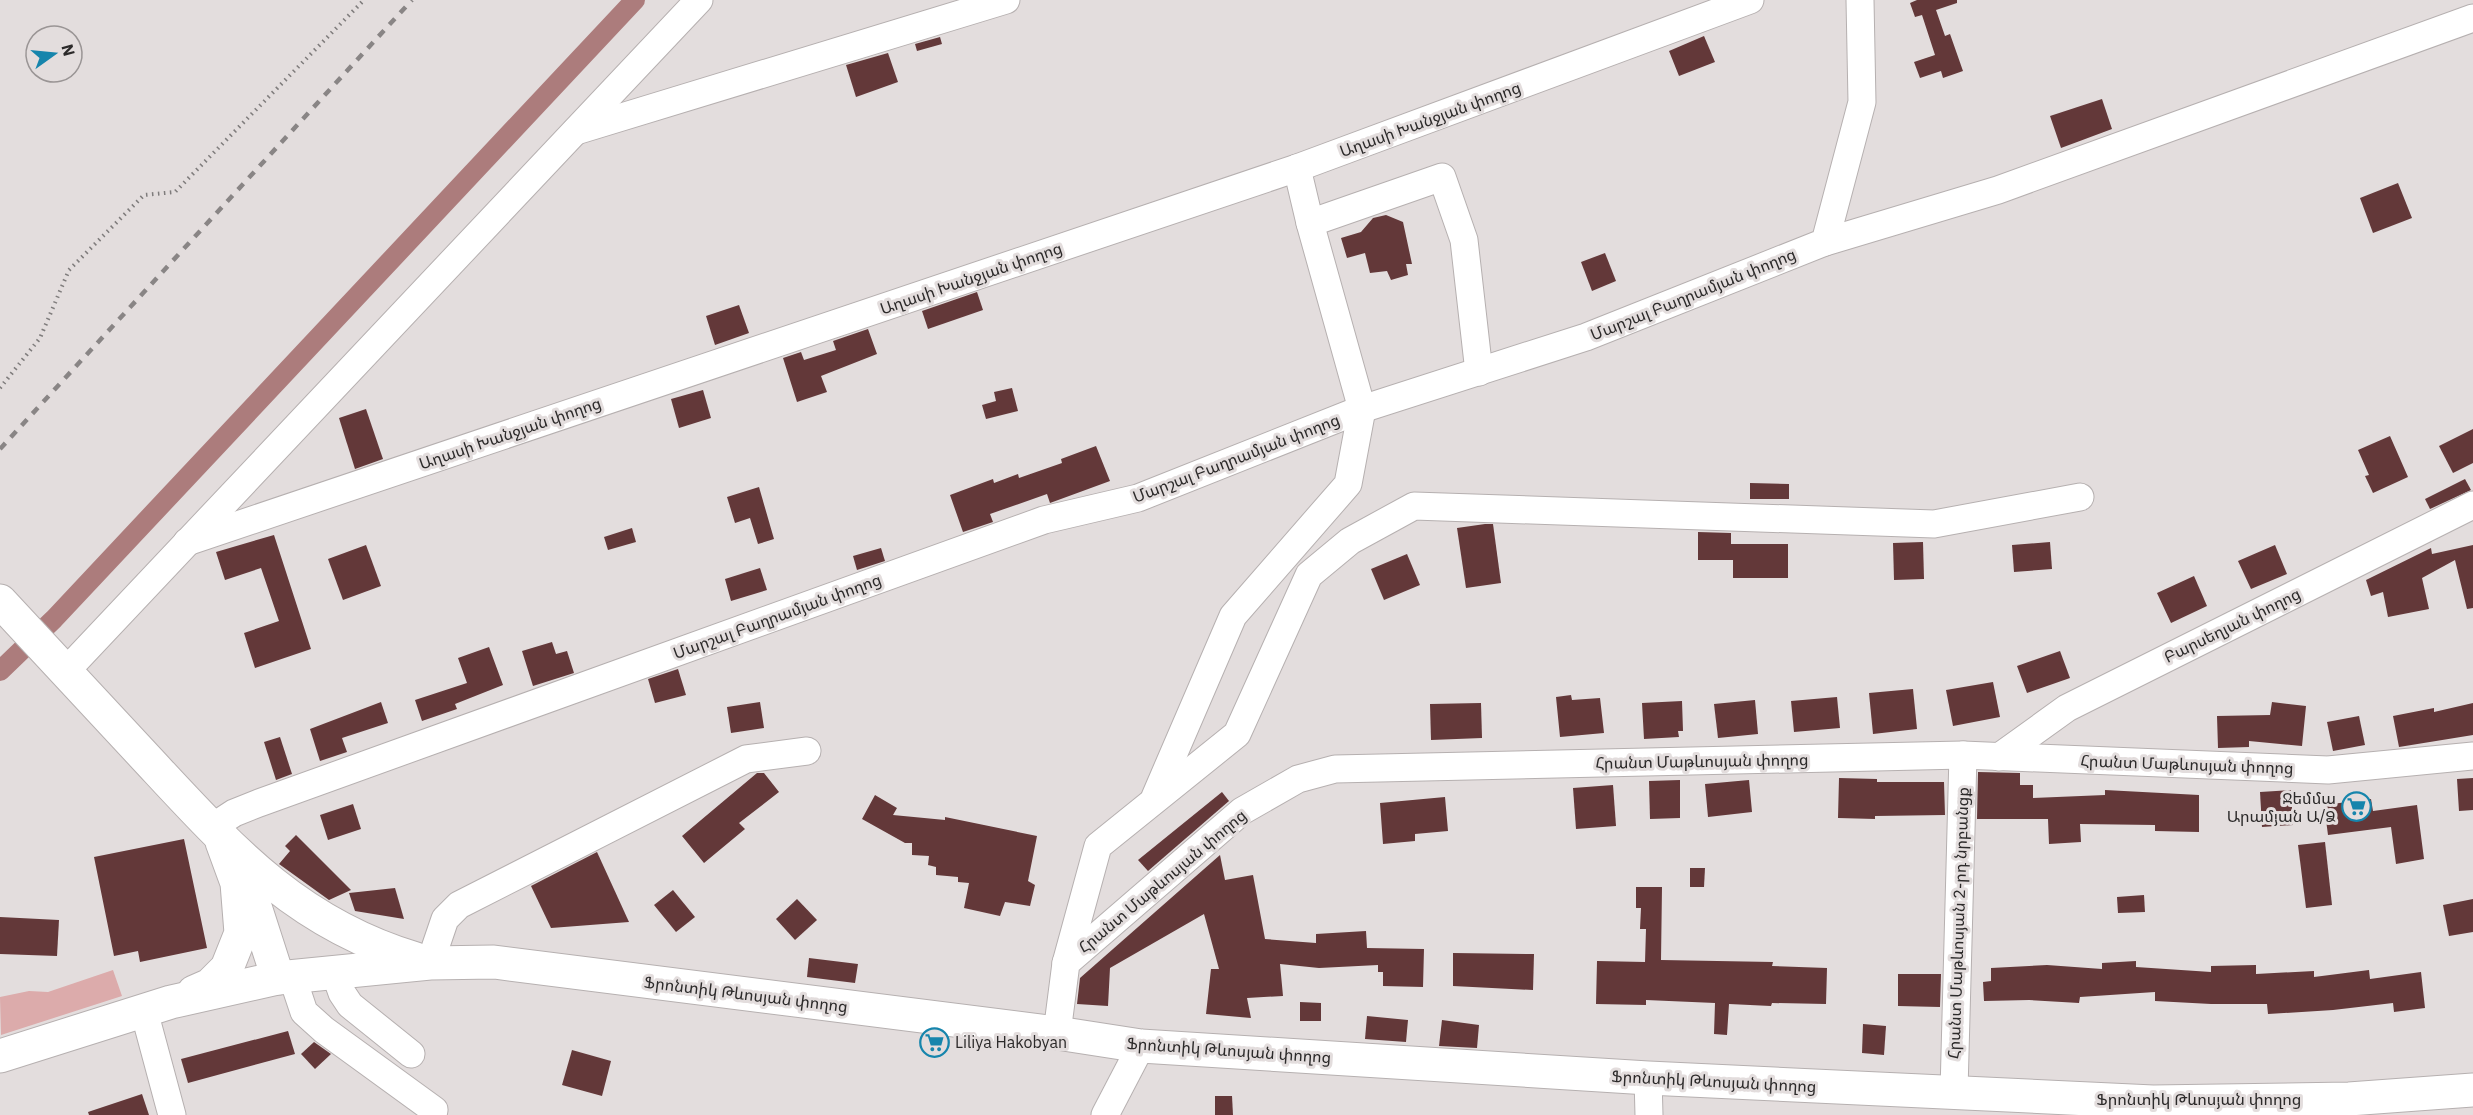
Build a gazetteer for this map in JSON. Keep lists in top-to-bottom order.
{
  "streets": {
    "main road": ["Ֆրոնտիկ Թևոսյան փողոց"],
    "street": [
      "Աղասի Խանջյան փողոց",
      "Մարշալ Բաղրամյան փողոց",
      "Բարսեղյան փողոց",
      "Հրանտ Մաթևոսյան փողոց",
      "Հրանտ Մաթևոսյան 2-րդ նրբանցք"
    ]
  },
  "crossings": [
    ["Բարսեղյան փողոց", "Հրանտ Մաթևոսյան փողոց"],
    ["Հրանտ Մաթևոսյան փողոց", "Հրանտ Մաթևոսյան 2-րդ նրբանցք"],
    ["Հրանտ Մաթևոսյան փողոց", "Ֆրոնտիկ Թևոսյան փողոց"],
    ["Հրանտ Մաթևոսյան 2-րդ նրբանցք", "Ֆրոնտիկ Թևոսյան փողոց"]
  ],
  "places": {
    "supermarket": ["Ջեմմա Արամյան Ա/Ձ", "Liliya Hakobyan"]
  },
  "north": "right"
}
